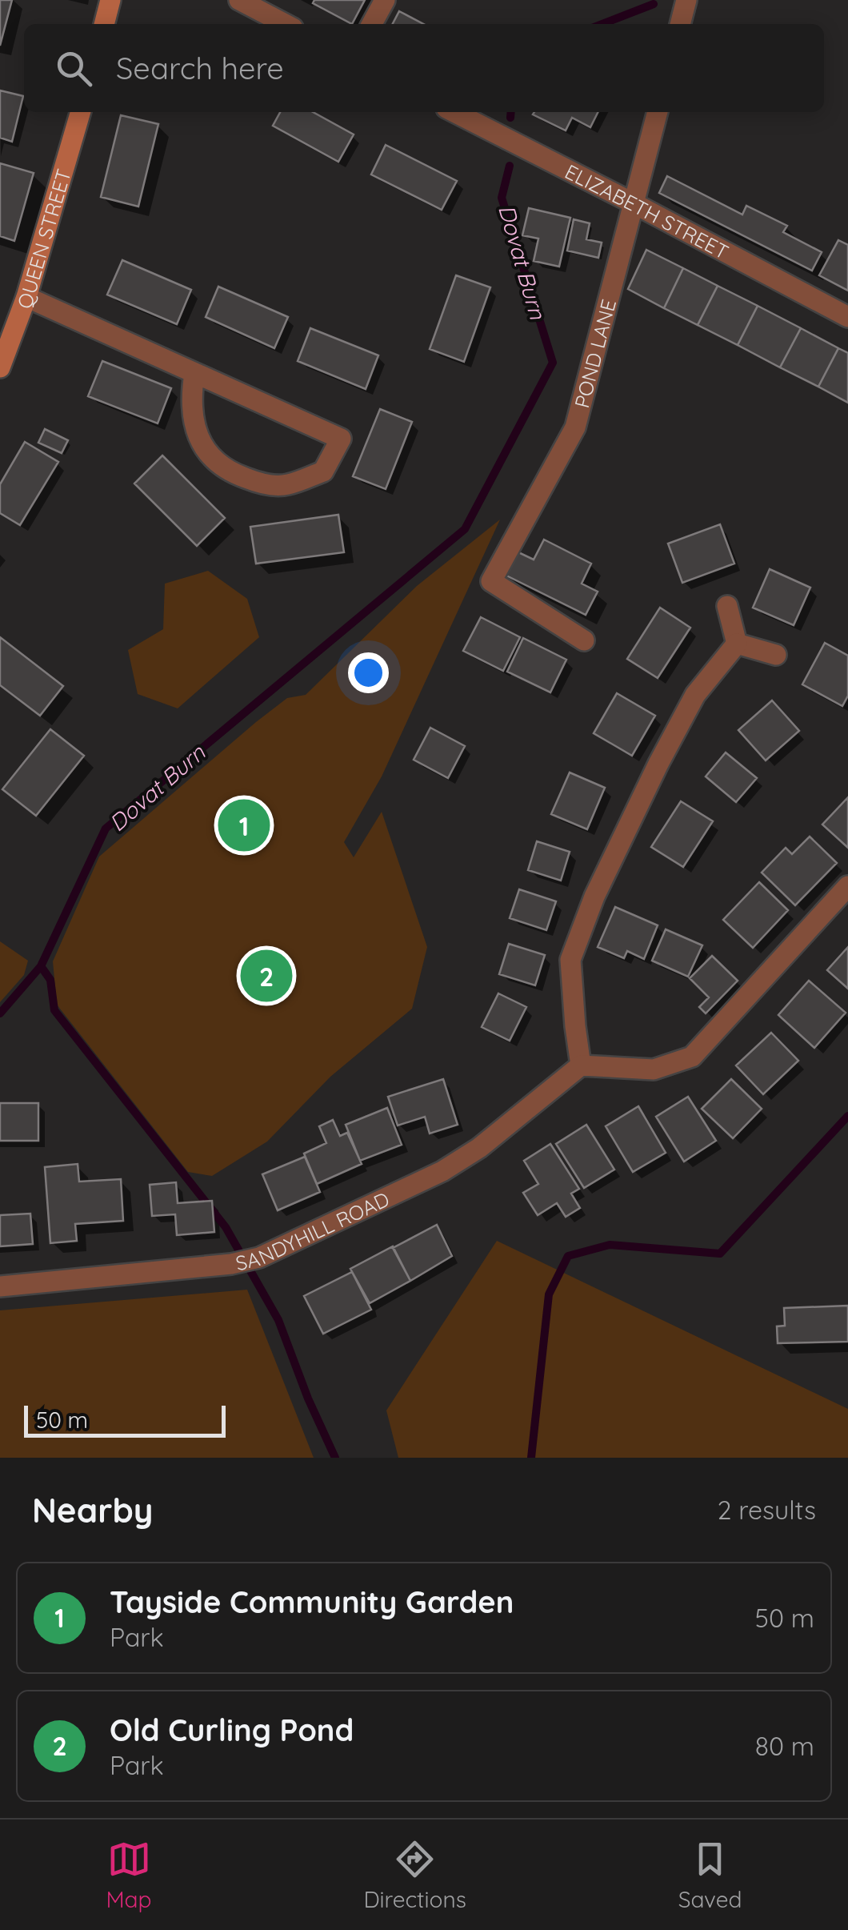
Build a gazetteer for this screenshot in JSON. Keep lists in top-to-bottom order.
{
  "streets": {
    "main road": ["QUEEN STREET"],
    "street": ["ELIZABETH STREET", "POND LANE", "SANDYHILL ROAD"]
  },
  "crossings": [
    ["ELIZABETH STREET", "POND LANE"]
  ],
  "water": ["Dovat Burn"],
  "scale_bar": "50 m",
  "page": {
    "search": "Search here",
    "pins": ["1", "2"],
    "scale": "50 m",
    "heading": ["Nearby", "2 results"],
    "list": [
      {
        "mark": "1",
        "name": "Tayside Community Garden",
        "note": "Park",
        "value": "50 m"
      },
      {
        "mark": "2",
        "name": "Old Curling Pond",
        "note": "Park",
        "value": "80 m"
      }
    ],
    "nav": ["Map", "Directions", "Saved"]
  }
}
